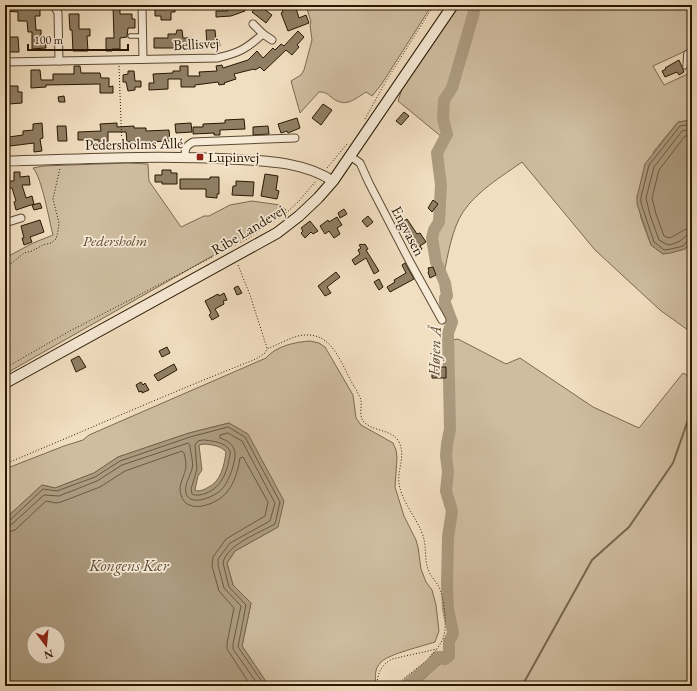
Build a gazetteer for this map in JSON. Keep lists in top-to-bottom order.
{
  "streets": {
    "main road": ["Ribe Landevej"],
    "street": ["Bellisvej", "Pedersholms Allé", "Engvasen"]
  },
  "crossings": [
    ["Pedersholms Allé", "Ribe Landevej"],
    ["Ribe Landevej", "Engvasen"]
  ],
  "water": ["Højen Å", "Kongens Kær"],
  "parks": ["Pedersholm"],
  "places": {
    "transit": ["Lupinvej"]
  },
  "scale_bar": "100 m",
  "north": "bottom"
}
